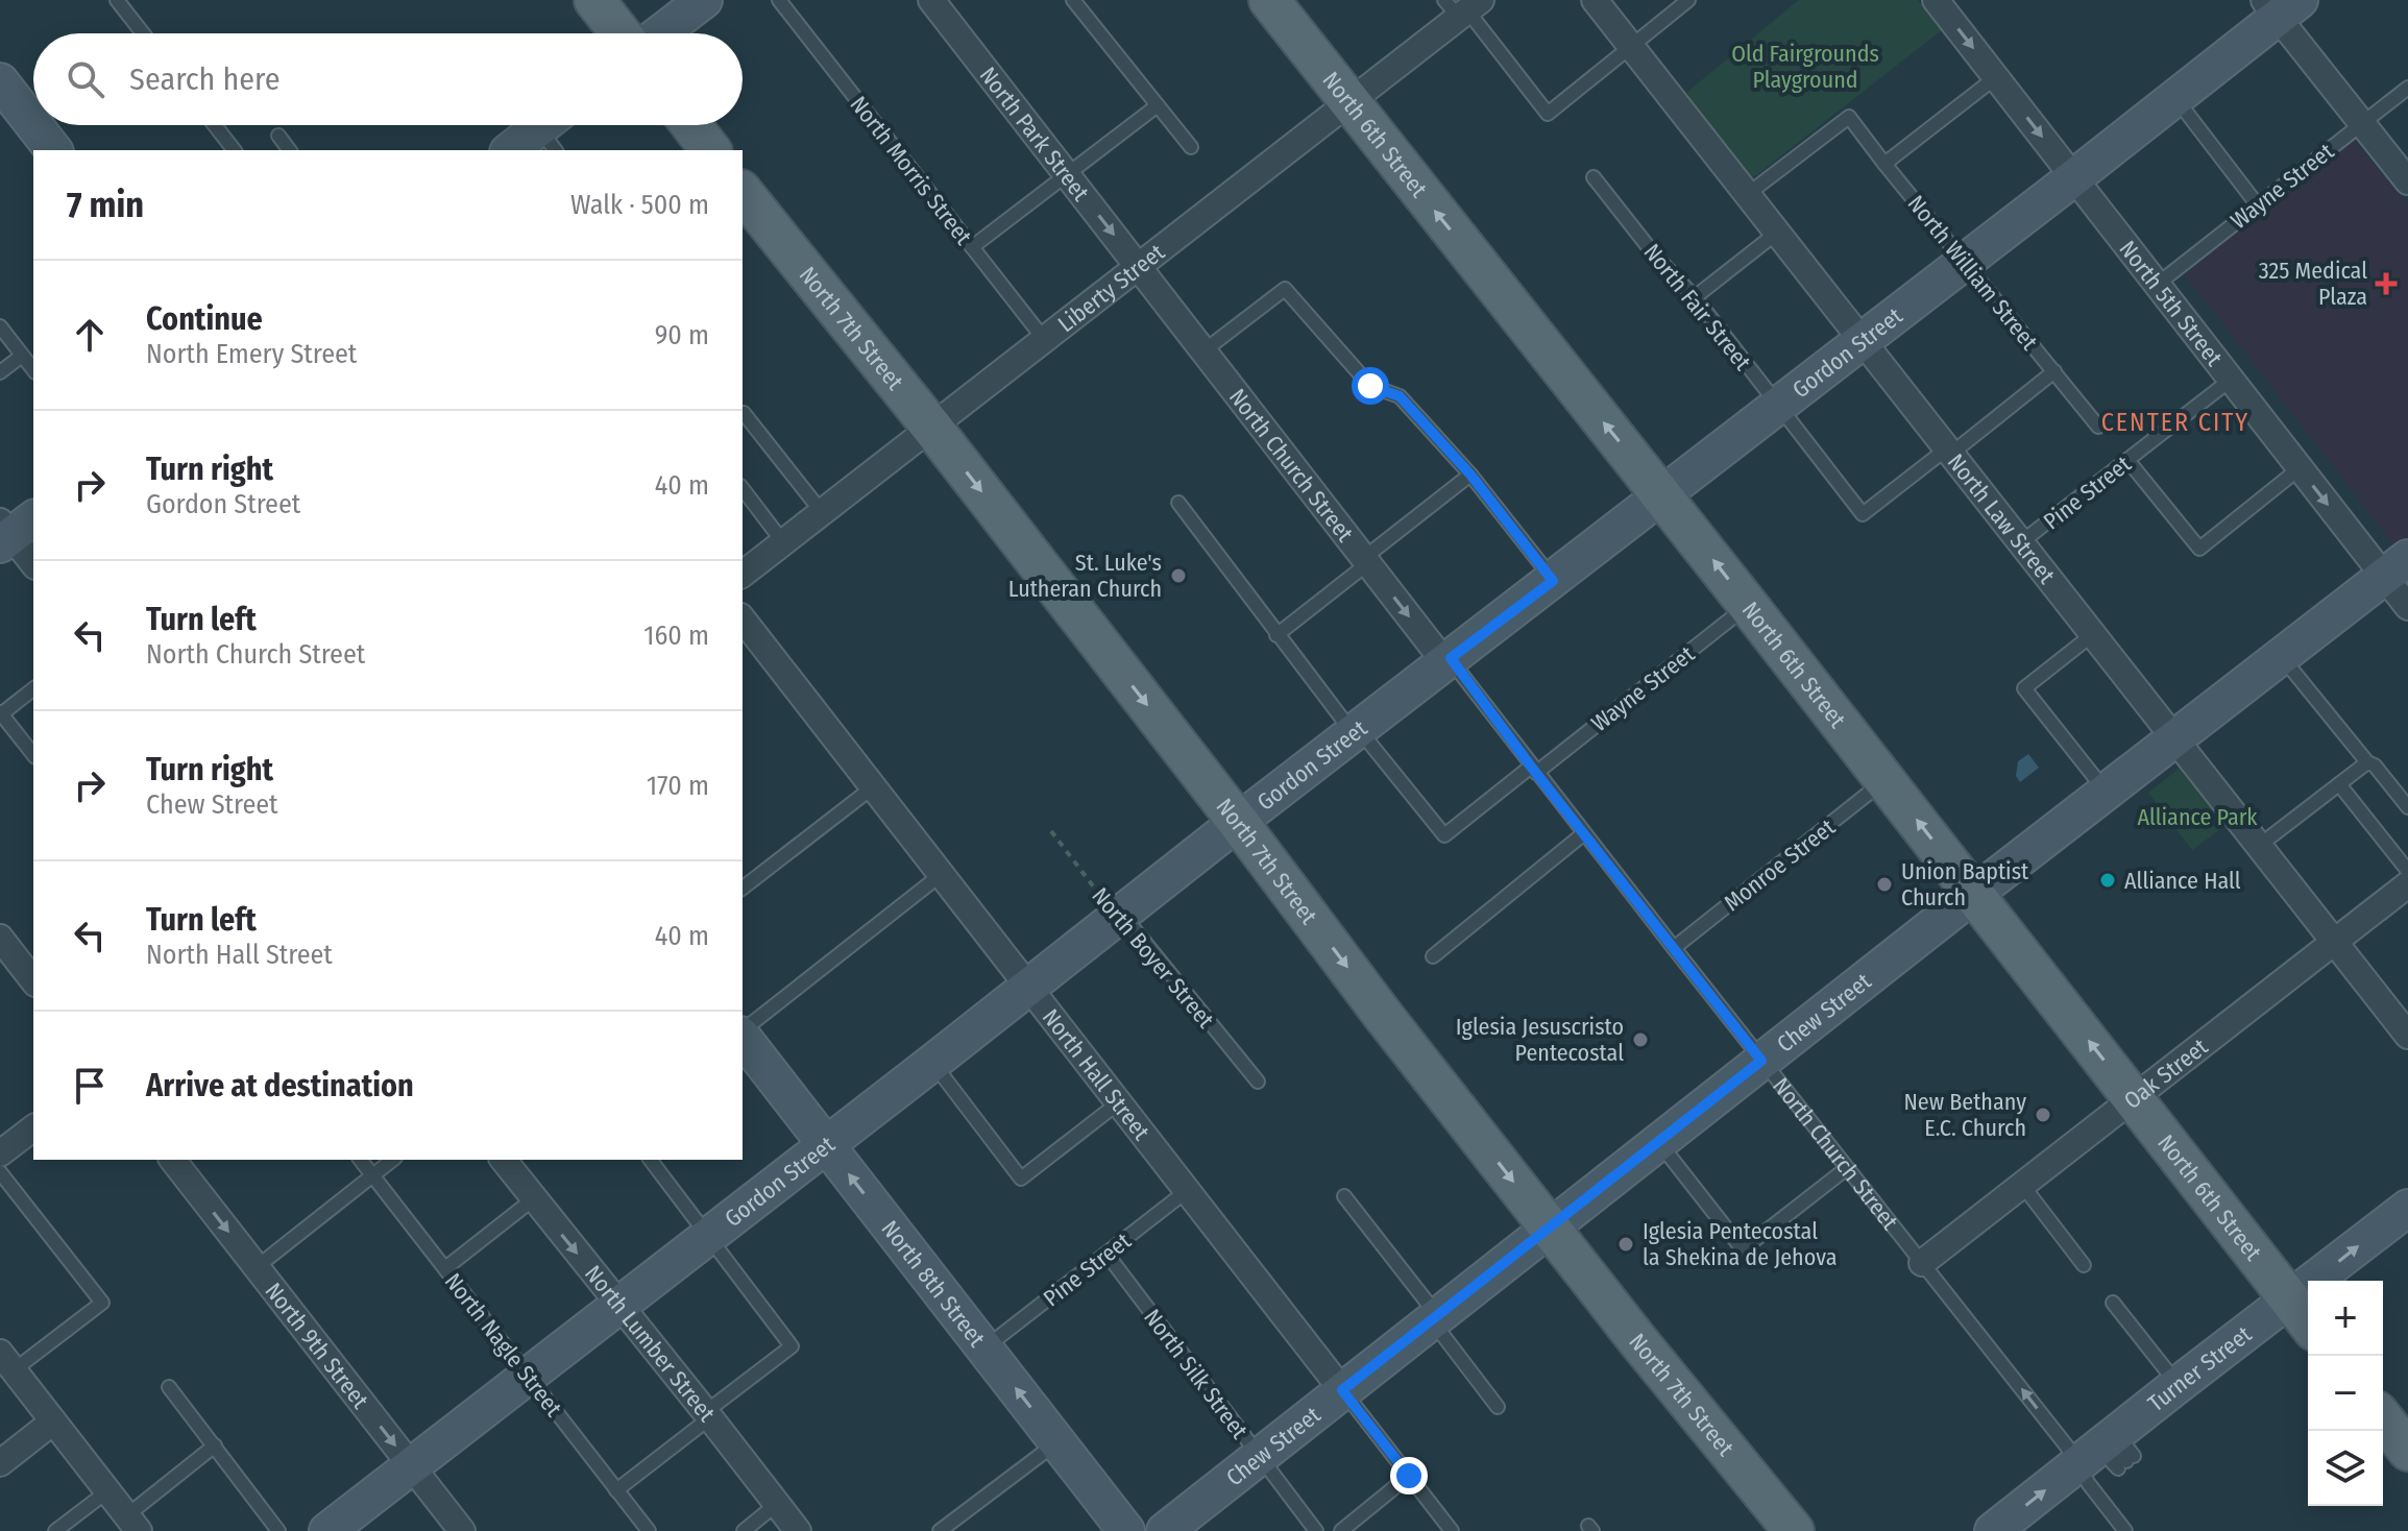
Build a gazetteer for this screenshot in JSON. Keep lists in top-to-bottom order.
{
  "streets": {
    "main road": ["North 6th Street", "North 7th Street"],
    "street": [
      "North Park Street",
      "Liberty Street",
      "North 5th Street",
      "Gordon Street",
      "North Church Street",
      "North Law Street",
      "Chew Street",
      "North Hall Street",
      "Oak Street",
      "North 8th Street",
      "North 9th Street",
      "North Lumber Street",
      "Turner Street"
    ],
    "lane": [
      "North Morris Street",
      "Wayne Street",
      "North William Street",
      "North Fair Street",
      "Pine Street",
      "Monroe Street",
      "North Boyer Street",
      "North Nagle Street",
      "North Silk Street"
    ]
  },
  "crossings": [
    ["North Park Street", "Liberty Street"],
    ["North Park Street", "North Church Street"],
    ["North 6th Street", "Wayne Street"],
    ["North 6th Street", "Liberty Street"],
    ["North 6th Street", "Gordon Street"],
    ["North 6th Street", "Monroe Street"],
    ["North 6th Street", "Chew Street"],
    ["North 6th Street", "Oak Street"],
    ["North 6th Street", "Turner Street"],
    ["North Morris Street", "Liberty Street"],
    ["Wayne Street", "North 5th Street"],
    ["Wayne Street", "Gordon Street"],
    ["Wayne Street", "North Church Street"],
    ["North William Street", "Gordon Street"],
    ["North William Street", "North Law Street"],
    ["Liberty Street", "North 7th Street"],
    ["Liberty Street", "North Church Street"],
    ["North 5th Street", "Gordon Street"],
    ["North 5th Street", "Pine Street"],
    ["North 5th Street", "Chew Street"],
    ["North Fair Street", "Gordon Street"],
    ["North Fair Street", "North Law Street"],
    ["North 7th Street", "Gordon Street"],
    ["North 7th Street", "Chew Street"],
    ["Gordon Street", "North Church Street"],
    ["Gordon Street", "North Law Street"],
    ["Gordon Street", "North Boyer Street"],
    ["Gordon Street", "North Hall Street"],
    ["Gordon Street", "North 8th Street"],
    ["Gordon Street", "North 9th Street"],
    ["Gordon Street", "North Nagle Street"],
    ["Gordon Street", "North Lumber Street"],
    ["North Church Street", "Monroe Street"],
    ["North Church Street", "Chew Street"],
    ["North Church Street", "Oak Street"],
    ["North Church Street", "Turner Street"],
    ["Pine Street", "North Law Street"],
    ["Pine Street", "North Hall Street"],
    ["Pine Street", "North 8th Street"],
    ["Pine Street", "North Silk Street"],
    ["North Law Street", "Chew Street"],
    ["North Law Street", "Oak Street"],
    ["Chew Street", "North Hall Street"],
    ["Chew Street", "North Silk Street"]
  ],
  "one_way": [
    "North 6th Street",
    "North 5th Street",
    "North 7th Street",
    "North 8th Street",
    "North 9th Street",
    "Turner Street"
  ],
  "districts": ["CENTER CITY"],
  "parks": ["Old Fairgrounds Playground", "Alliance Park"],
  "places": {
    "health": ["325 Medical Plaza"],
    "other": [
      "St. Luke's Lutheran Church",
      "Alliance Hall",
      "Union Baptist Church",
      "Iglesia Jesuscristo Pentecostal",
      "New Bethany E.C. Church",
      "Iglesia Pentecostal la Shekina de Jehova"
    ]
  },
  "page": {
    "search": "Search here",
    "heading": ["7 min", "Walk · 500 m"],
    "list": [
      ["Continue", "North Emery Street", "90 m"],
      ["Turn right", "Gordon Street", "40 m"],
      ["Turn left", "North Church Street", "160 m"],
      ["Turn right", "Chew Street", "170 m"],
      ["Turn left", "North Hall Street", "40 m"],
      "Arrive at destination"
    ],
    "map_buttons": ["+", "−"]
  }
}
